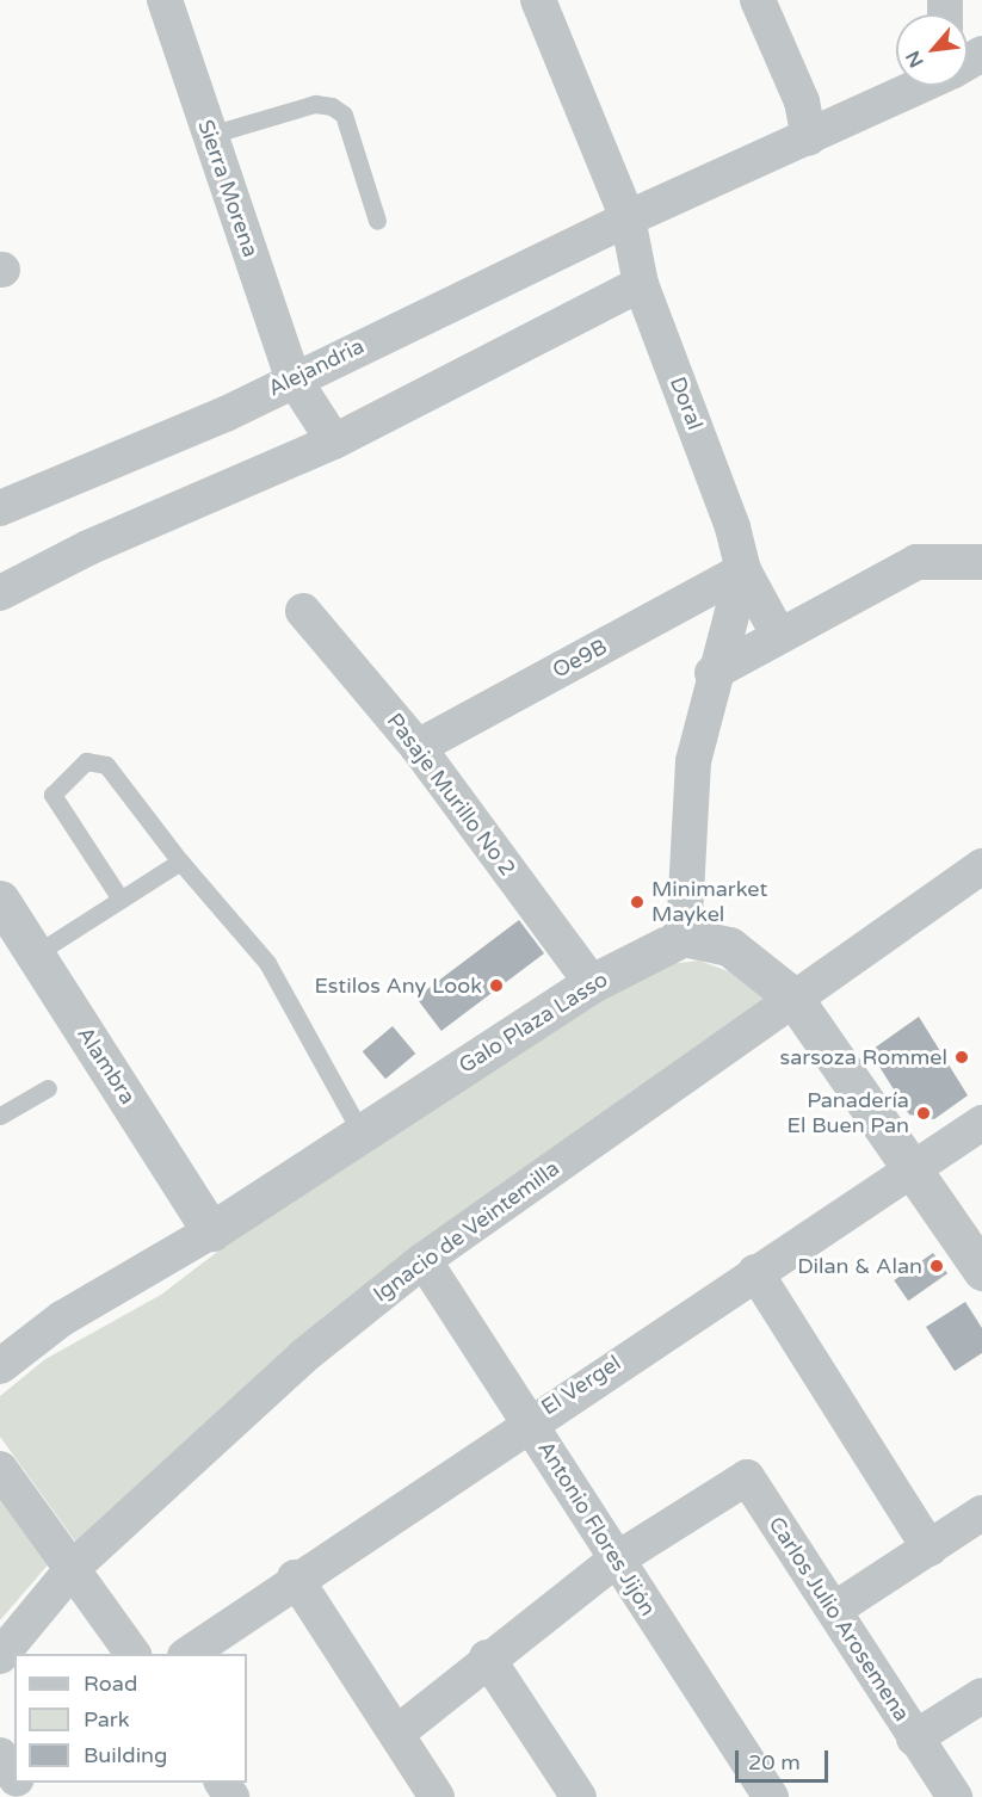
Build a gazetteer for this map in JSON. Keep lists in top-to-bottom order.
{
  "streets": {
    "street": [
      "Sierra Morena",
      "Alejandria",
      "Doral",
      "Oe9B",
      "Pasaje Murillo No 2",
      "Galo Plaza Lasso",
      "Alambra",
      "Ignacio de Veintemilla",
      "El Vergel",
      "Antonio Flores Jijón",
      "Carlos Julio Arosemena"
    ]
  },
  "crossings": [
    ["Sierra Morena", "Alejandria"],
    ["Alejandria", "Doral"],
    ["Doral", "Oe9B"],
    ["Oe9B", "Pasaje Murillo No 2"],
    ["Pasaje Murillo No 2", "Galo Plaza Lasso"],
    ["Galo Plaza Lasso", "Alambra"],
    ["Ignacio de Veintemilla", "Antonio Flores Jijón"],
    ["El Vergel", "Antonio Flores Jijón"],
    ["Antonio Flores Jijón", "Carlos Julio Arosemena"]
  ],
  "places": [
    "Minimarket Maykel",
    "Estilos Any Look",
    "sarsoza Rommel",
    "Panadería El Buen Pan",
    "Dilan & Alan"
  ],
  "legend": ["Road", "Park", "Building"],
  "scale_bar": "20 m",
  "north": "bottom left"
}
